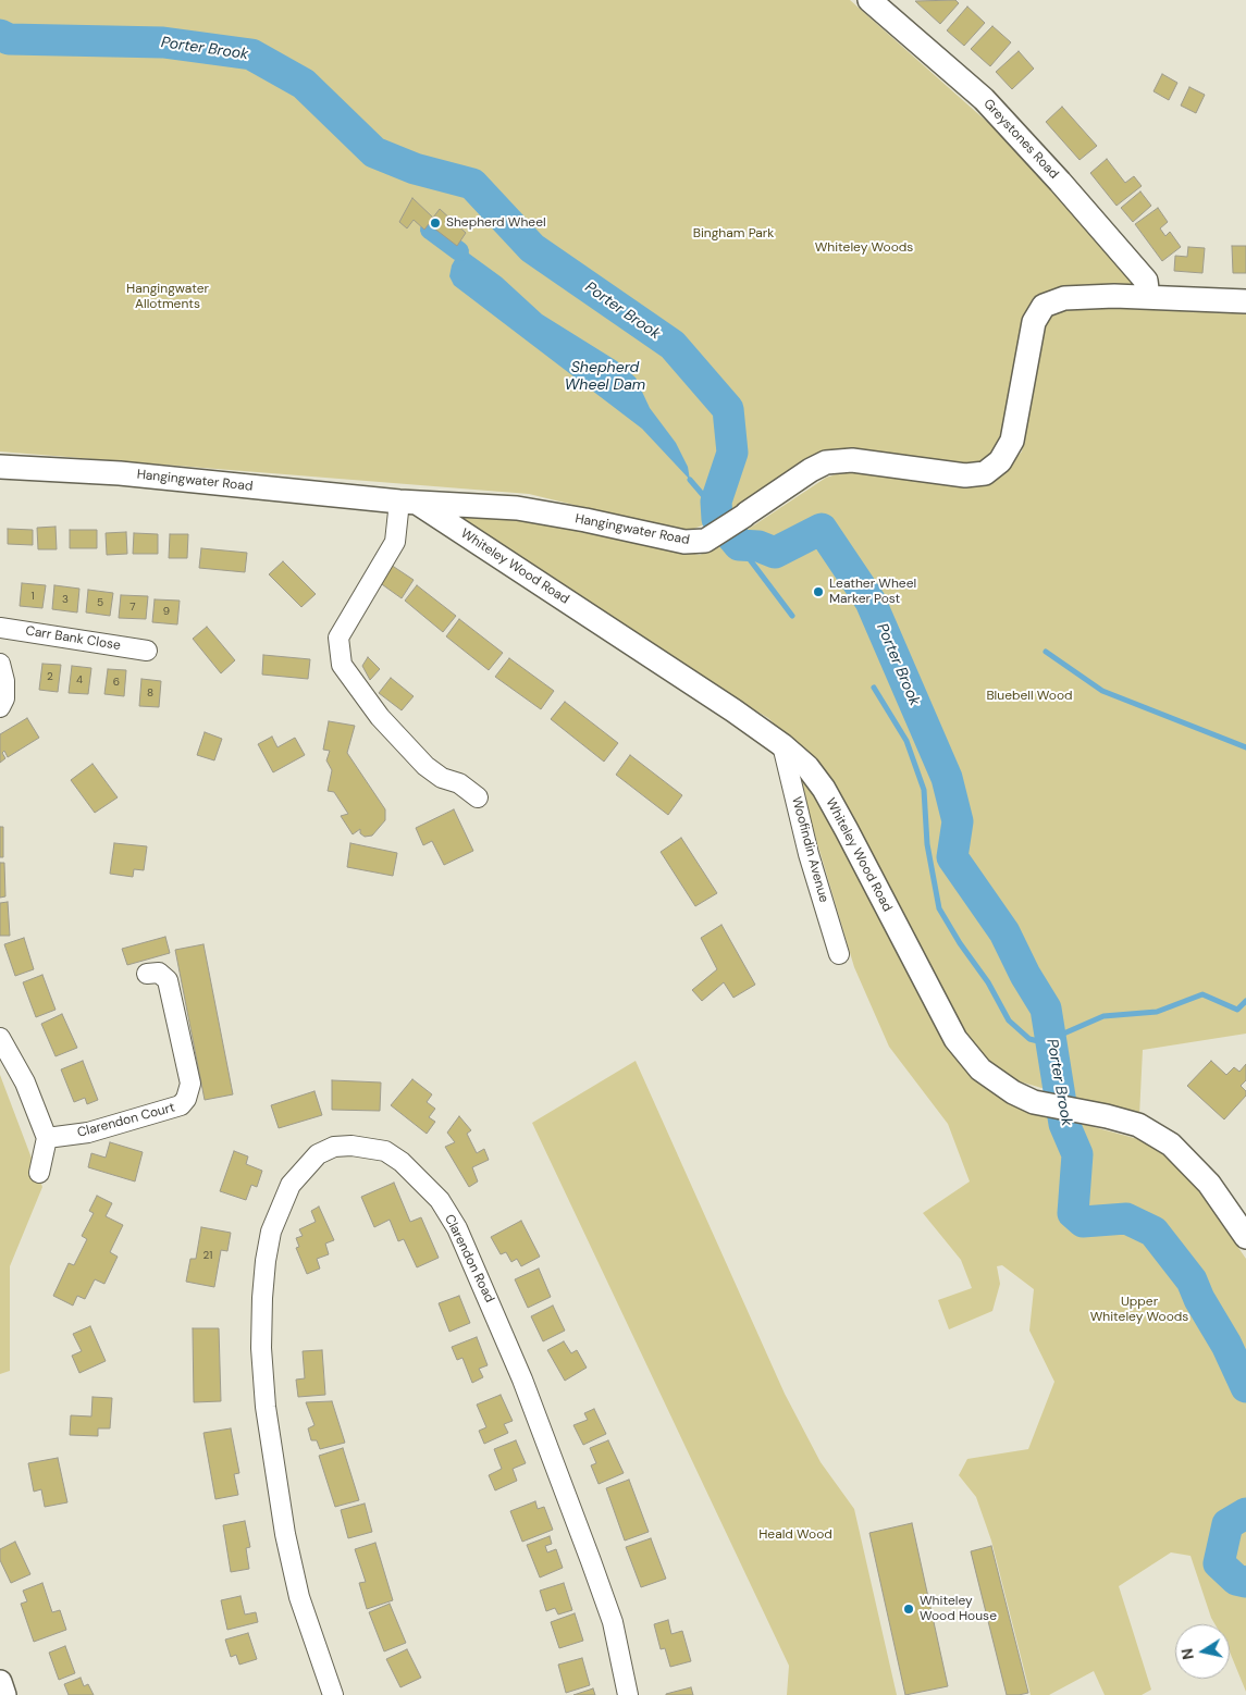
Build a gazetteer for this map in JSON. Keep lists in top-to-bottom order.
{
  "streets": {
    "street": [
      "Greystones Road",
      "Hangingwater Road",
      "Whiteley Wood Road",
      "Carr Bank Close",
      "Woofindin Avenue",
      "Clarendon Court",
      "Clarendon Road"
    ]
  },
  "crossings": [
    ["Greystones Road", "Hangingwater Road"],
    ["Hangingwater Road", "Whiteley Wood Road"],
    ["Whiteley Wood Road", "Woofindin Avenue"]
  ],
  "water": ["Porter Brook", "Shepherd Wheel Dam"],
  "parks": [
    "Bingham Park",
    "Whiteley Woods",
    "Hangingwater Allotments",
    "Bluebell Wood",
    "Upper Whiteley Woods",
    "Heald Wood"
  ],
  "places": ["Shepherd Wheel", "Leather Wheel Marker Post", "Whiteley Wood House"],
  "house_numbers": [
    "1",
    "3",
    "5",
    "7",
    "9",
    "2",
    "4",
    "6",
    "8",
    "21"
  ],
  "north": "left"
}
